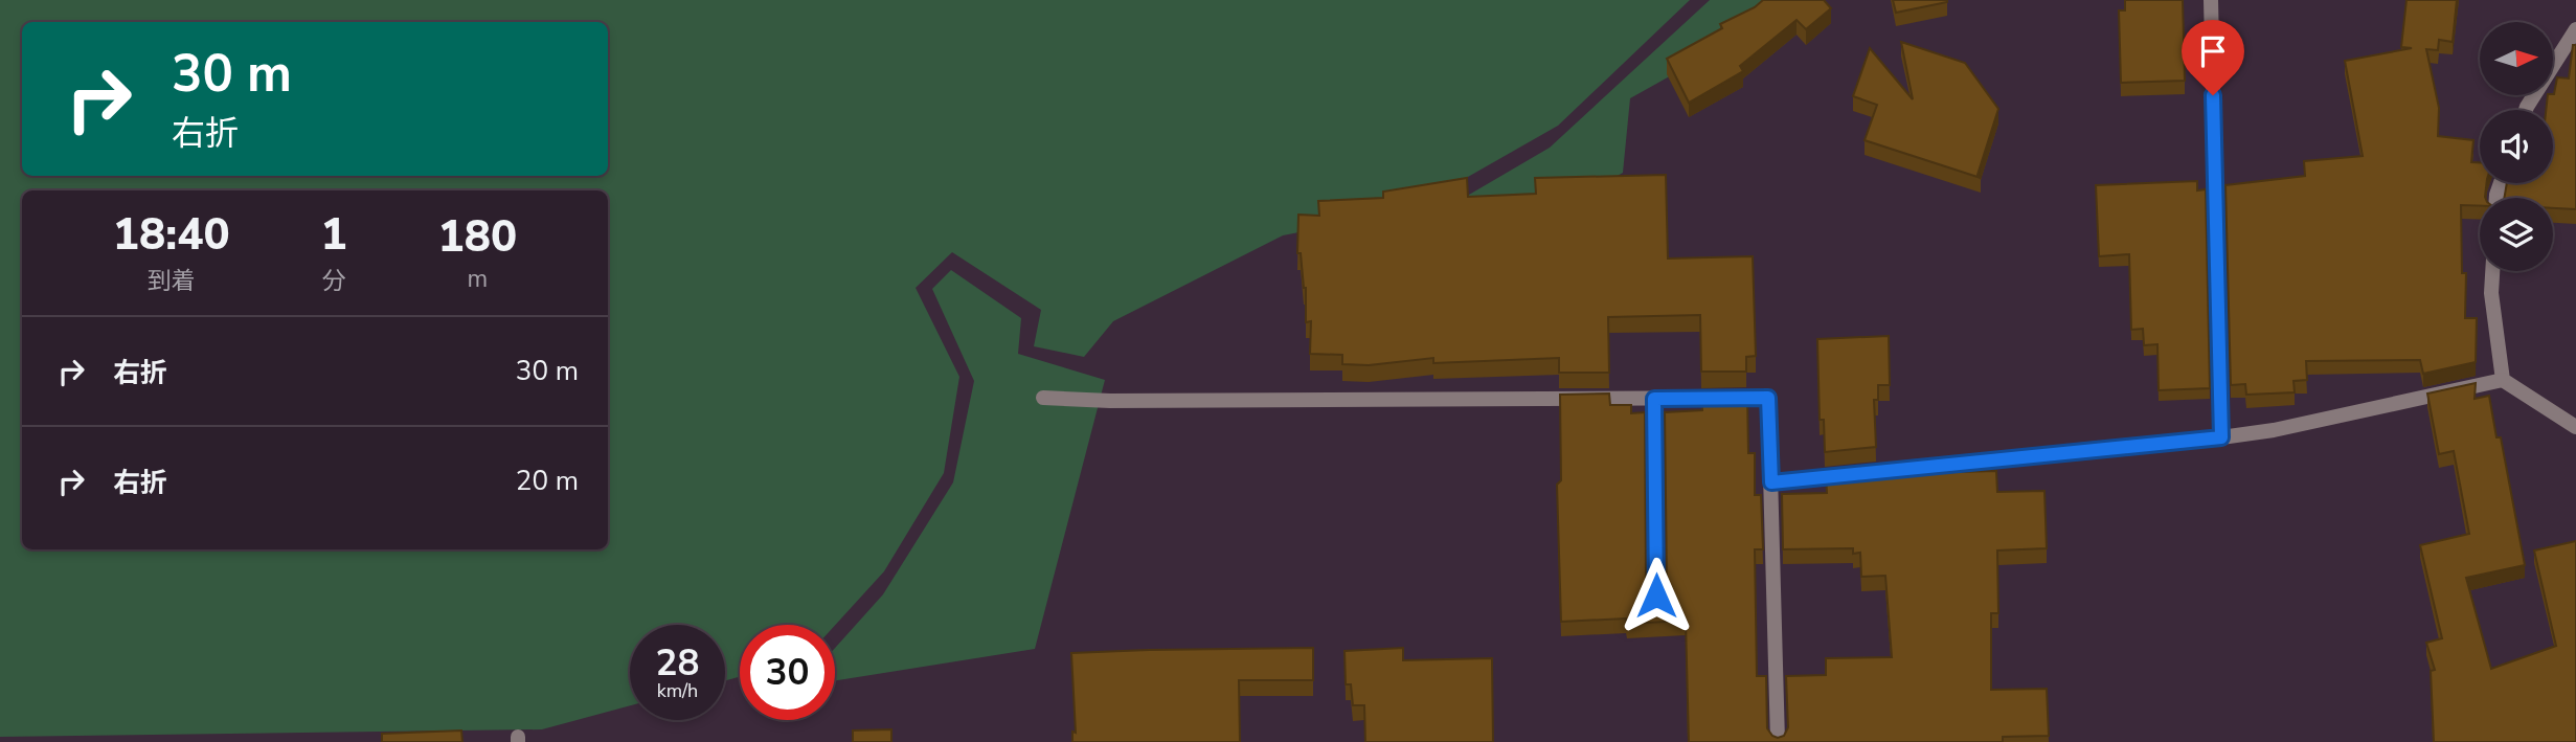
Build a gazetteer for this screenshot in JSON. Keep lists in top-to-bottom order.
{
  "north": "right",
  "page": {
    "turn": ["30 m", "右折"],
    "eta": [
      "18:40",
      "到着",
      "1",
      "分",
      "180",
      "m"
    ],
    "list": [
      {
        "name": "右折",
        "value": "30 m"
      },
      {
        "name": "右折",
        "value": "20 m"
      }
    ],
    "speed": "28 km/h",
    "limit": "30"
  }
}
